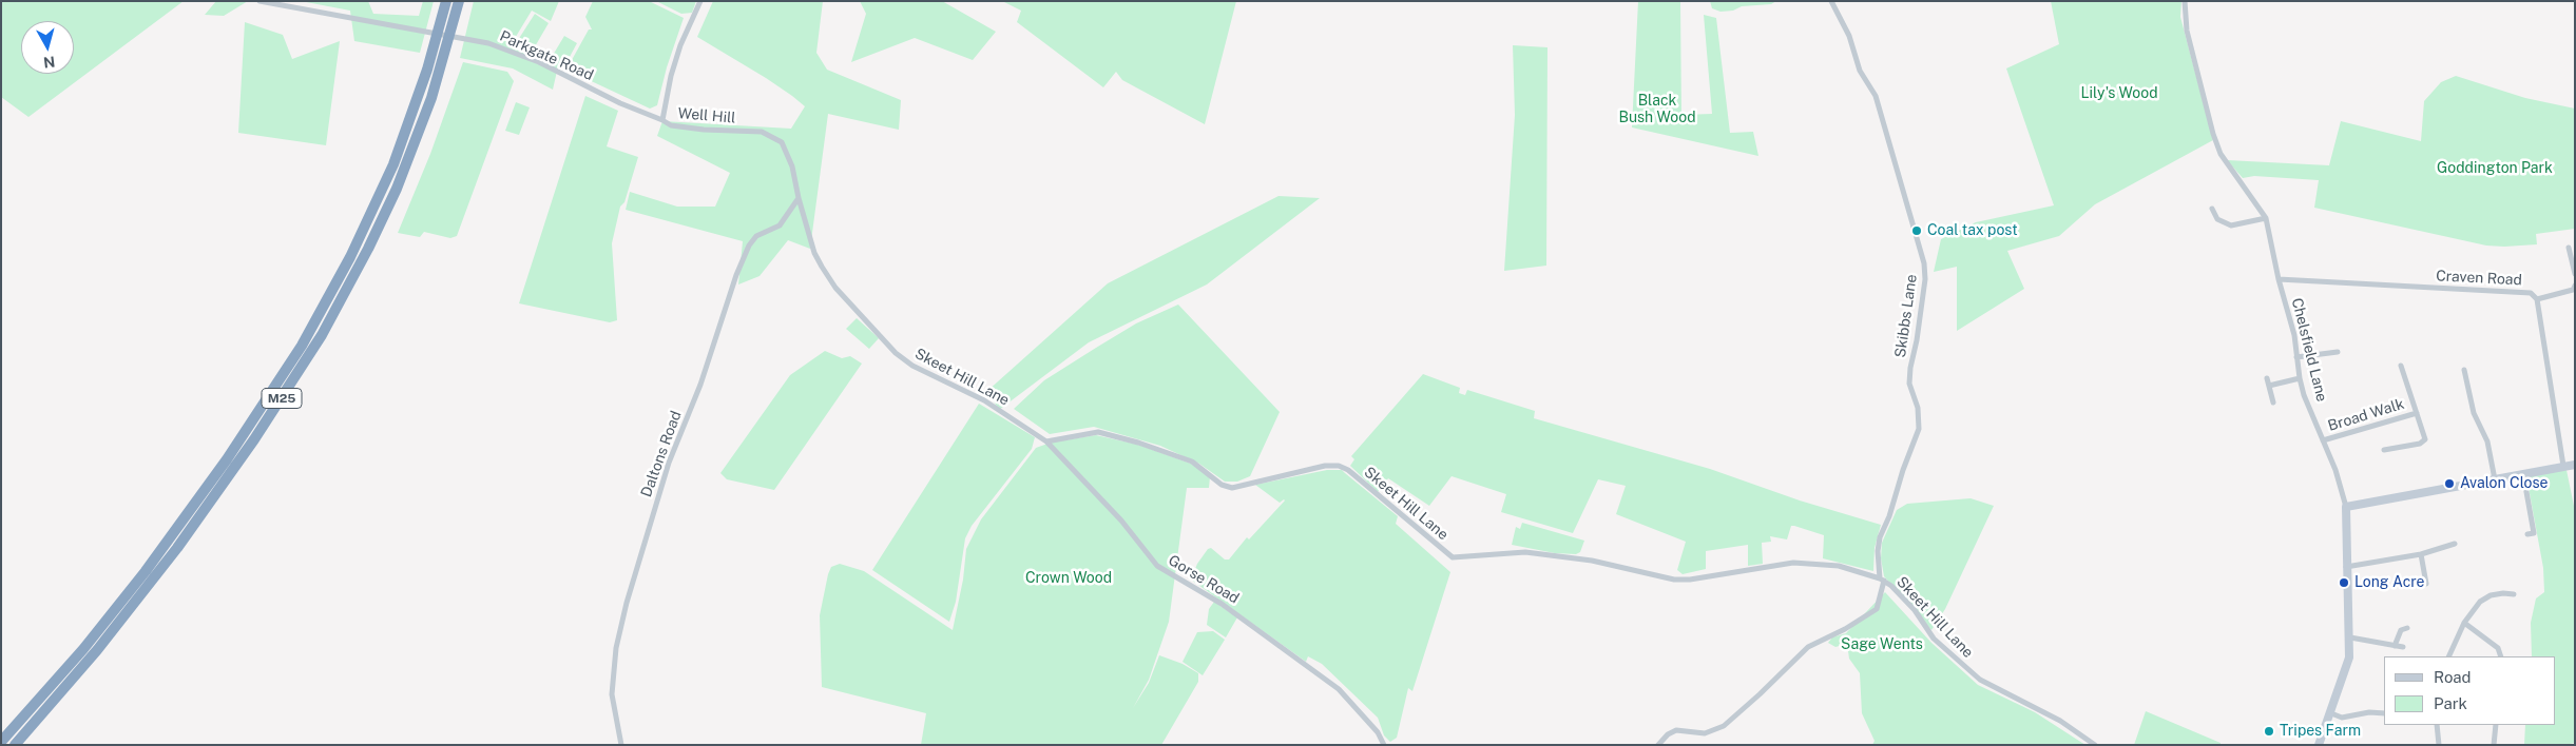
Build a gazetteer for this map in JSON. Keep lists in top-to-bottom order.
{
  "streets": {
    "highway": ["M25"],
    "street": [
      "Parkgate Road",
      "Well Hill",
      "Craven Road",
      "Skibbs Lane",
      "Chelsfield Lane",
      "Skeet Hill Lane",
      "Broad Walk",
      "Daltons Road",
      "Gorse Road"
    ]
  },
  "crossings": [
    ["Parkgate Road", "Well Hill"],
    ["Well Hill", "Skeet Hill Lane"],
    ["Well Hill", "Daltons Road"],
    ["Craven Road", "Chelsfield Lane"],
    ["Skibbs Lane", "Skeet Hill Lane"],
    ["Chelsfield Lane", "Broad Walk"],
    ["Skeet Hill Lane", "Daltons Road"],
    ["Skeet Hill Lane", "Gorse Road"]
  ],
  "parks": [
    "Lily's Wood",
    "Black Bush Wood",
    "Goddington Park",
    "Crown Wood",
    "Sage Wents"
  ],
  "places": [
    "Coal tax post",
    "Avalon Close",
    "Long Acre",
    "Tripes Farm"
  ],
  "legend": ["Road", "Park"],
  "north": "bottom"
}
